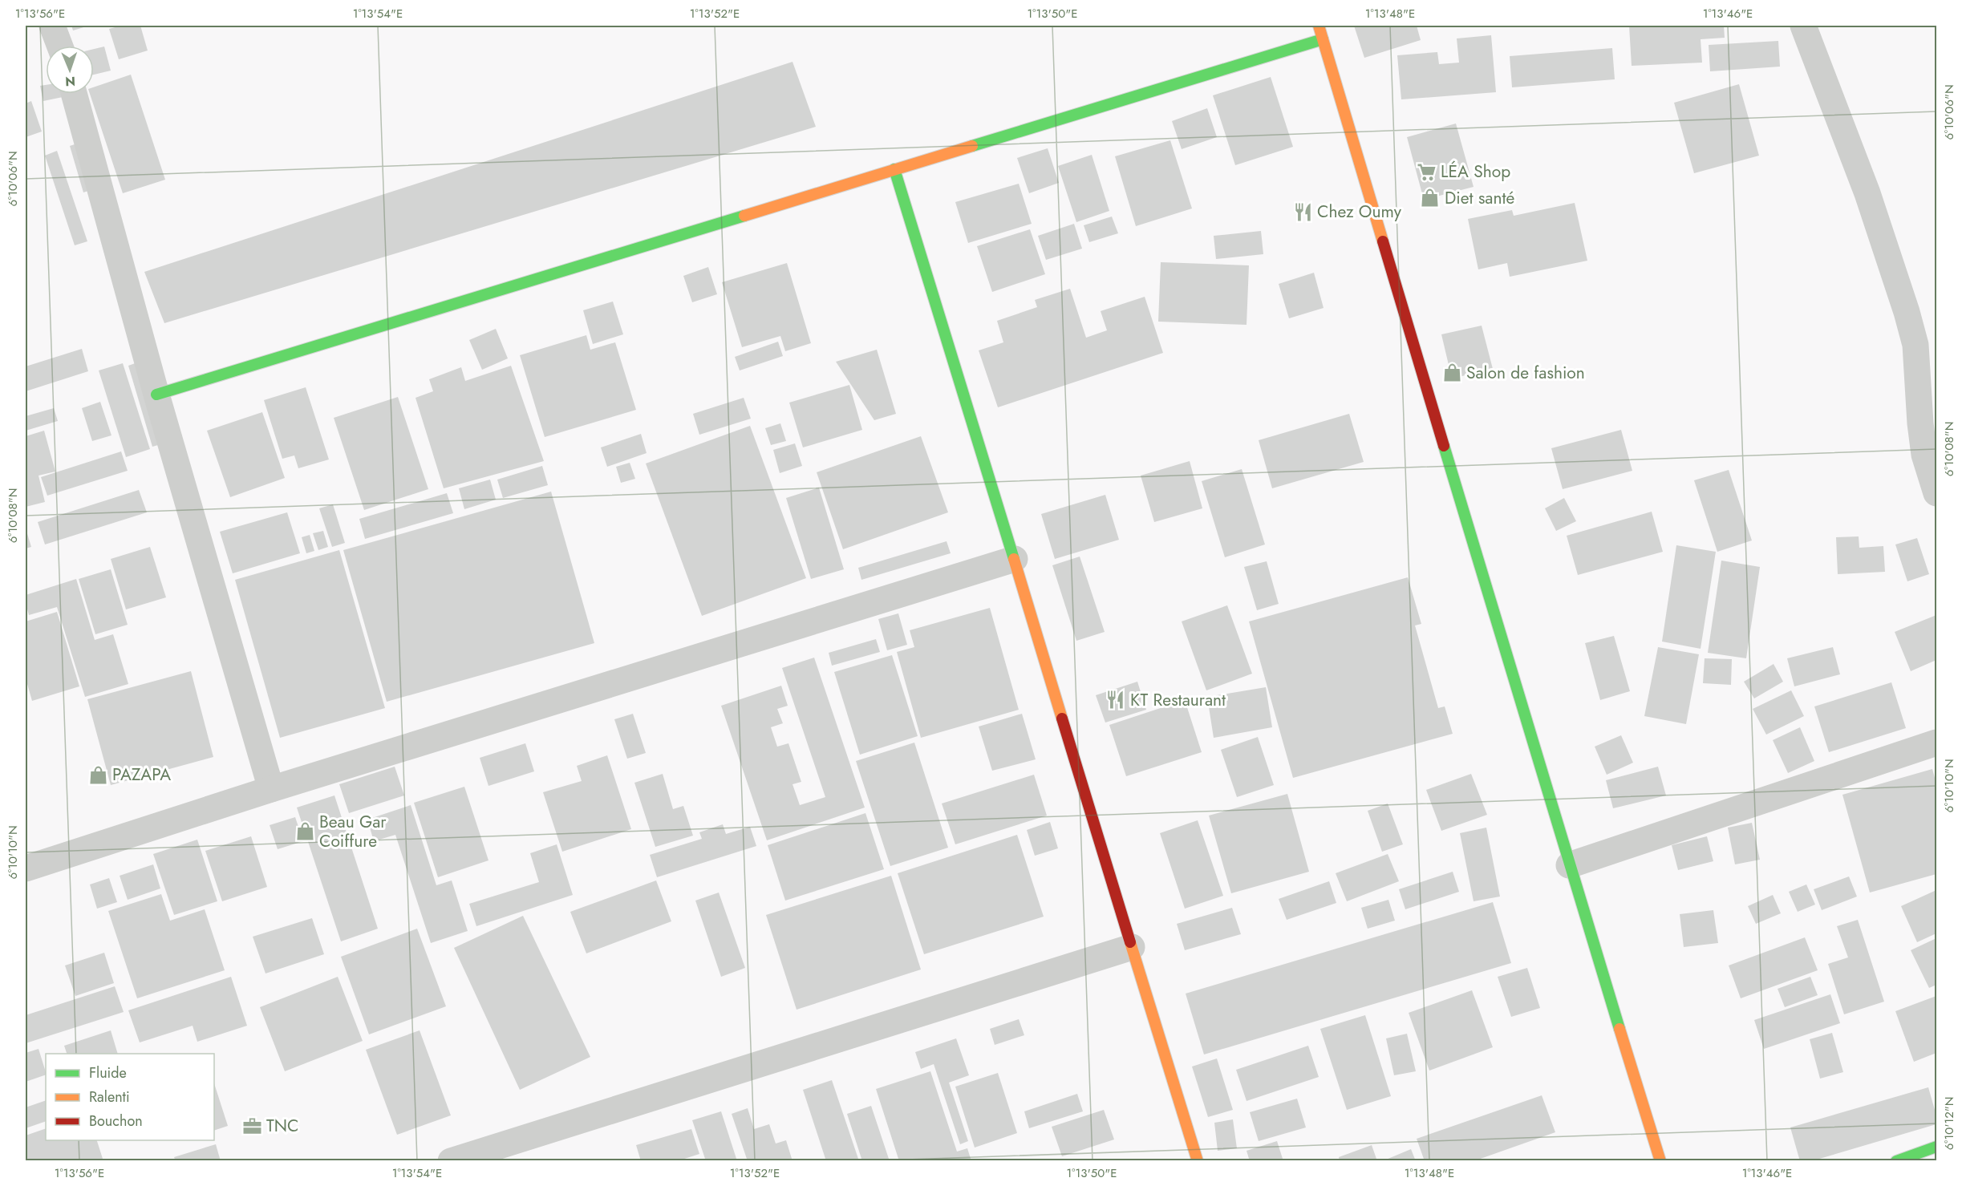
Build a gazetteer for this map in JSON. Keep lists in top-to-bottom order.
{
  "places": {
    "supermarket": ["LÉA Shop"],
    "shop": [
      "Diet santé",
      "Salon de fashion",
      "PAZAPA",
      "Beau Gar Coiffure"
    ],
    "restaurant": ["Chez Oumy", "KT Restaurant"],
    "office": ["TNC"]
  },
  "legend": ["Fluide", "Ralenti", "Bouchon"],
  "north": "bottom",
  "coordinates": [
    "1°13'56\"E",
    "1°13'54\"E",
    "1°13'52\"E",
    "1°13'50\"E",
    "1°13'48\"E",
    "1°13'46\"E",
    "6°10'06\"N",
    "6°10'08\"N",
    "6°10'10\"N",
    "6°10'12\"N"
  ]
}
